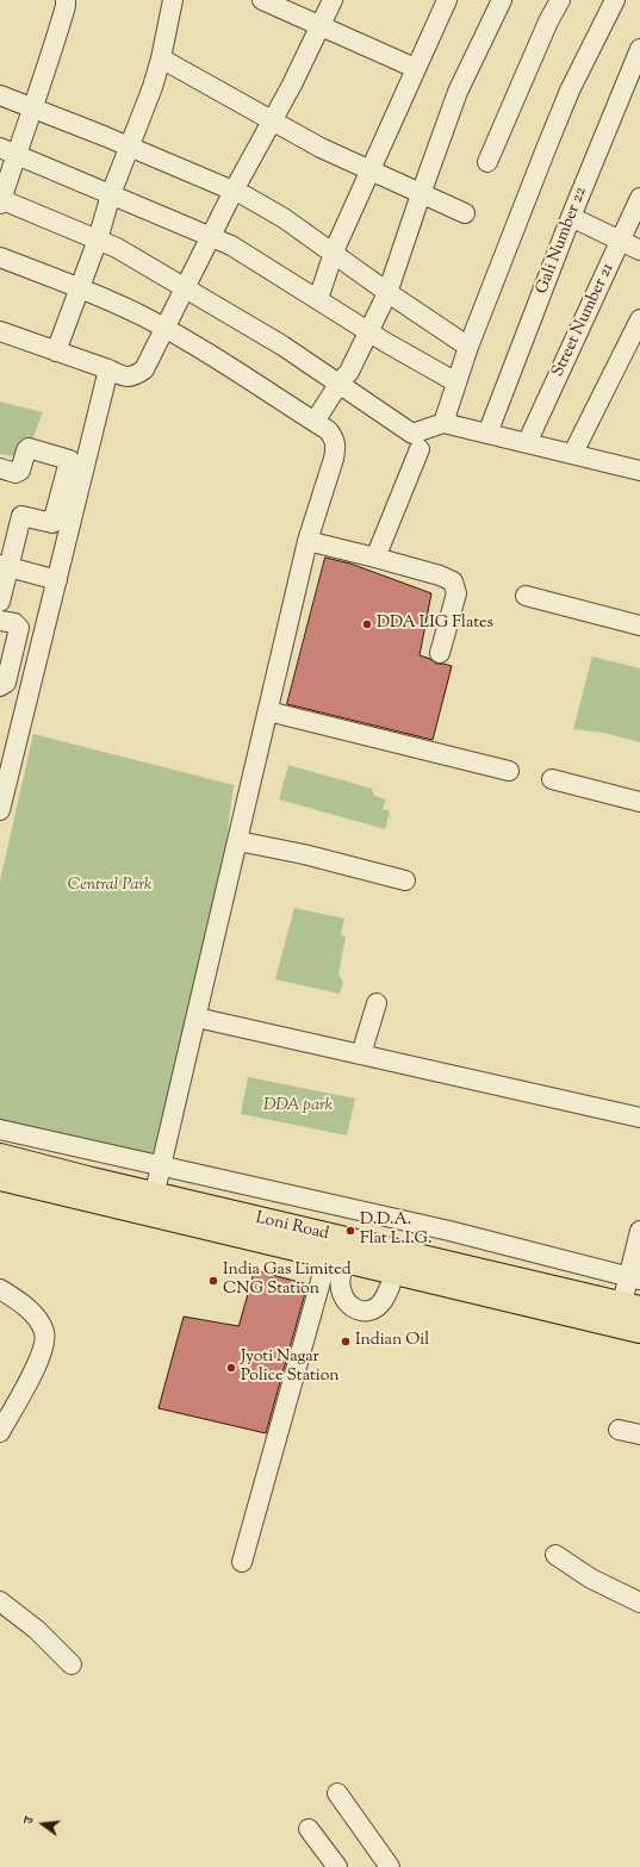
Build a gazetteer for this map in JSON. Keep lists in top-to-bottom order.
{
  "streets": {
    "highway": ["Loni Road"],
    "street": ["Gali Number 22", "Street Number 21"]
  },
  "parks": ["Central Park", "DDA park"],
  "places": [
    "DDA LIG Flates",
    "D.D.A. Flat L.I.G.",
    "India Gas Limited CNG Station",
    "Indian Oil",
    "Jyoti Nagar Police Station"
  ],
  "north": "left"
}
